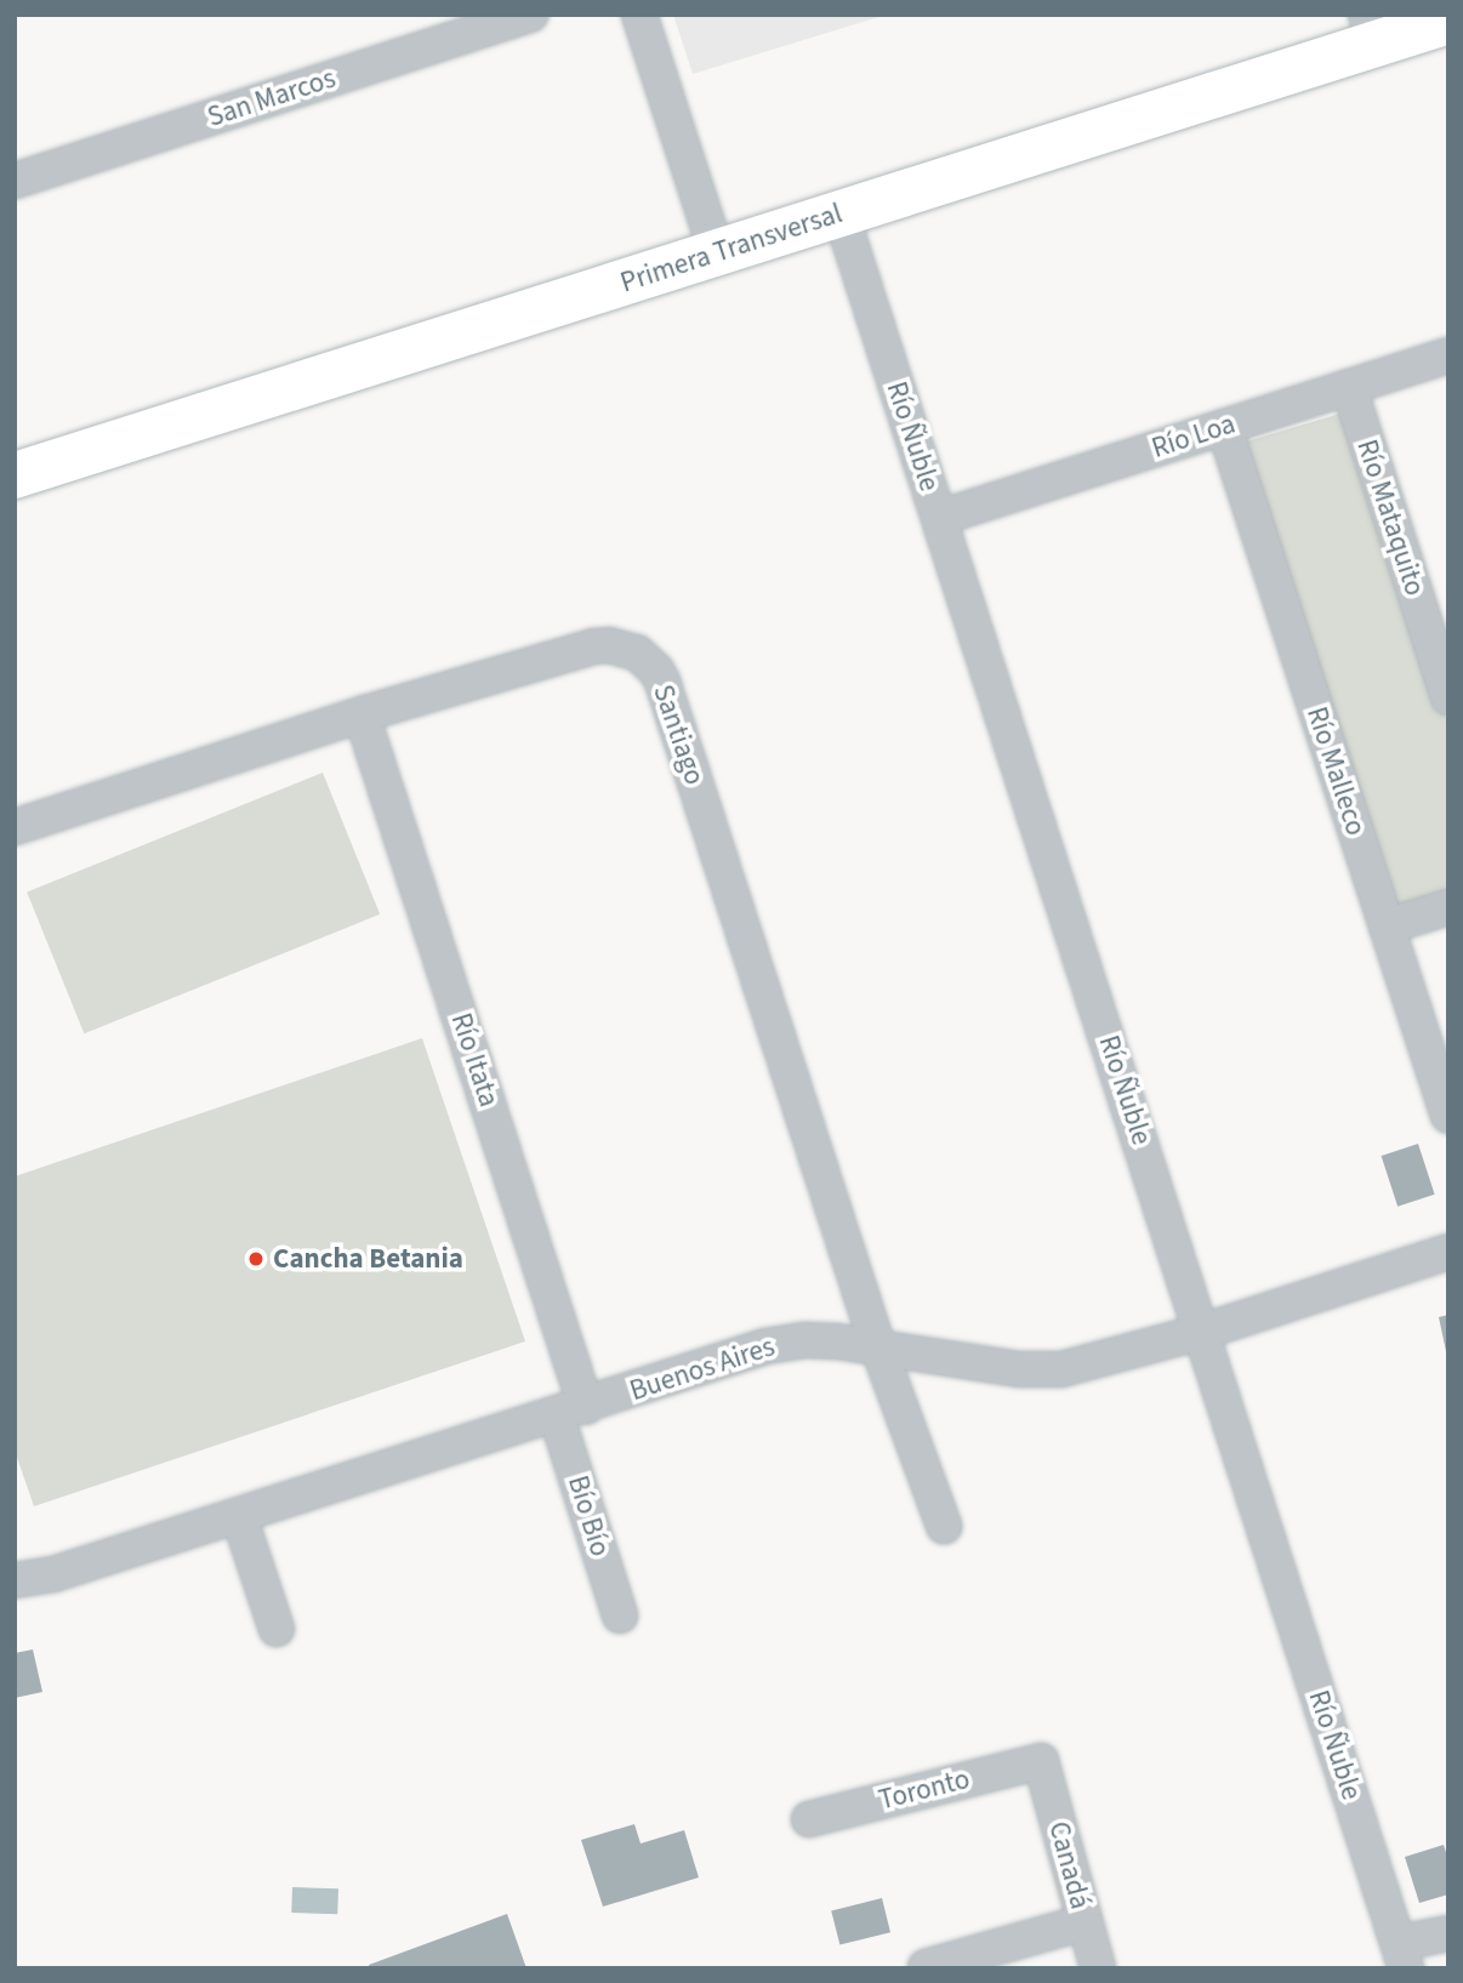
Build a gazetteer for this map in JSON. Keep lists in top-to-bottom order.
{
  "streets": {
    "main road": ["Primera Transversal"],
    "street": [
      "San Marcos",
      "Río Ñuble",
      "Río Loa",
      "Río Mataquito",
      "Santiago",
      "Río Malleco",
      "Río Itata",
      "Buenos Aires",
      "Bío Bío",
      "Toronto",
      "Canadá"
    ]
  },
  "crossings": [
    ["Primera Transversal", "Río Ñuble"],
    ["Río Ñuble", "Río Loa"],
    ["Río Ñuble", "Buenos Aires"],
    ["Río Loa", "Río Mataquito"],
    ["Río Loa", "Río Malleco"],
    ["Santiago", "Río Itata"],
    ["Santiago", "Buenos Aires"],
    ["Río Itata", "Buenos Aires"],
    ["Río Itata", "Bío Bío"],
    ["Buenos Aires", "Bío Bío"],
    ["Toronto", "Canadá"]
  ],
  "places": ["Cancha Betania"]
}
